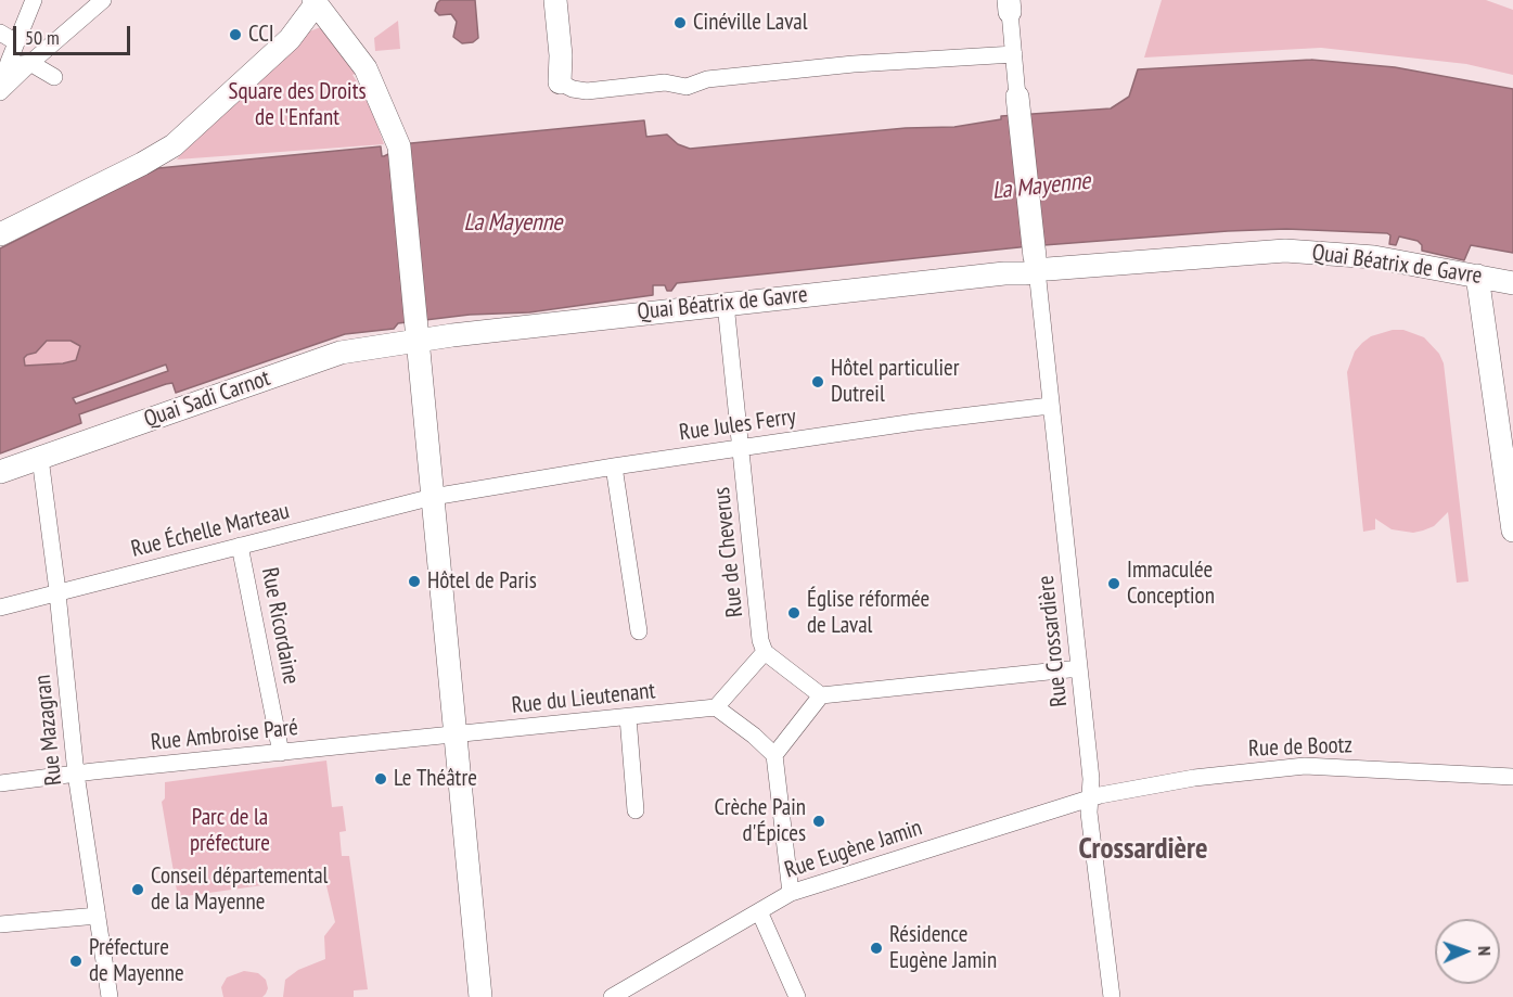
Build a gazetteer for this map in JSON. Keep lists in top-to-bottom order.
{
  "streets": {
    "street": [
      "Quai Béatrix de Gavre",
      "Quai Sadi Carnot",
      "Rue Jules Ferry",
      "Rue Échelle Marteau",
      "Rue de Cheverus",
      "Rue Ricordaine",
      "Rue Crossardière",
      "Rue du Lieutenant",
      "Rue Mazagran",
      "Rue Ambroise Paré",
      "Rue de Bootz",
      "Rue Eugène Jamin"
    ]
  },
  "crossings": [
    ["Quai Béatrix de Gavre", "Quai Sadi Carnot"],
    ["Quai Béatrix de Gavre", "Rue de Cheverus"],
    ["Quai Béatrix de Gavre", "Rue Crossardière"],
    ["Quai Sadi Carnot", "Rue Mazagran"],
    ["Rue Jules Ferry", "Rue Échelle Marteau"],
    ["Rue Jules Ferry", "Rue de Cheverus"],
    ["Rue Jules Ferry", "Rue Crossardière"],
    ["Rue Échelle Marteau", "Rue Ricordaine"],
    ["Rue Échelle Marteau", "Rue Mazagran"],
    ["Rue Ricordaine", "Rue Ambroise Paré"],
    ["Rue Crossardière", "Rue de Bootz"],
    ["Rue Crossardière", "Rue Eugène Jamin"],
    ["Rue du Lieutenant", "Rue Ambroise Paré"],
    ["Rue Mazagran", "Rue Ambroise Paré"],
    ["Rue de Bootz", "Rue Eugène Jamin"]
  ],
  "districts": ["Crossardière"],
  "water": ["La Mayenne"],
  "parks": ["Square des Droits de l'Enfant", "Parc de la préfecture"],
  "places": [
    "Cinéville Laval",
    "CCI",
    "Hôtel particulier Dutreil",
    "Hôtel de Paris",
    "Immaculée Conception",
    "Église réformée de Laval",
    "Le Théâtre",
    "Crèche Pain d'Épices",
    "Conseil départemental de la Mayenne",
    "Résidence Eugène Jamin",
    "Préfecture de Mayenne"
  ],
  "scale_bar": "50 m",
  "north": "right"
}
